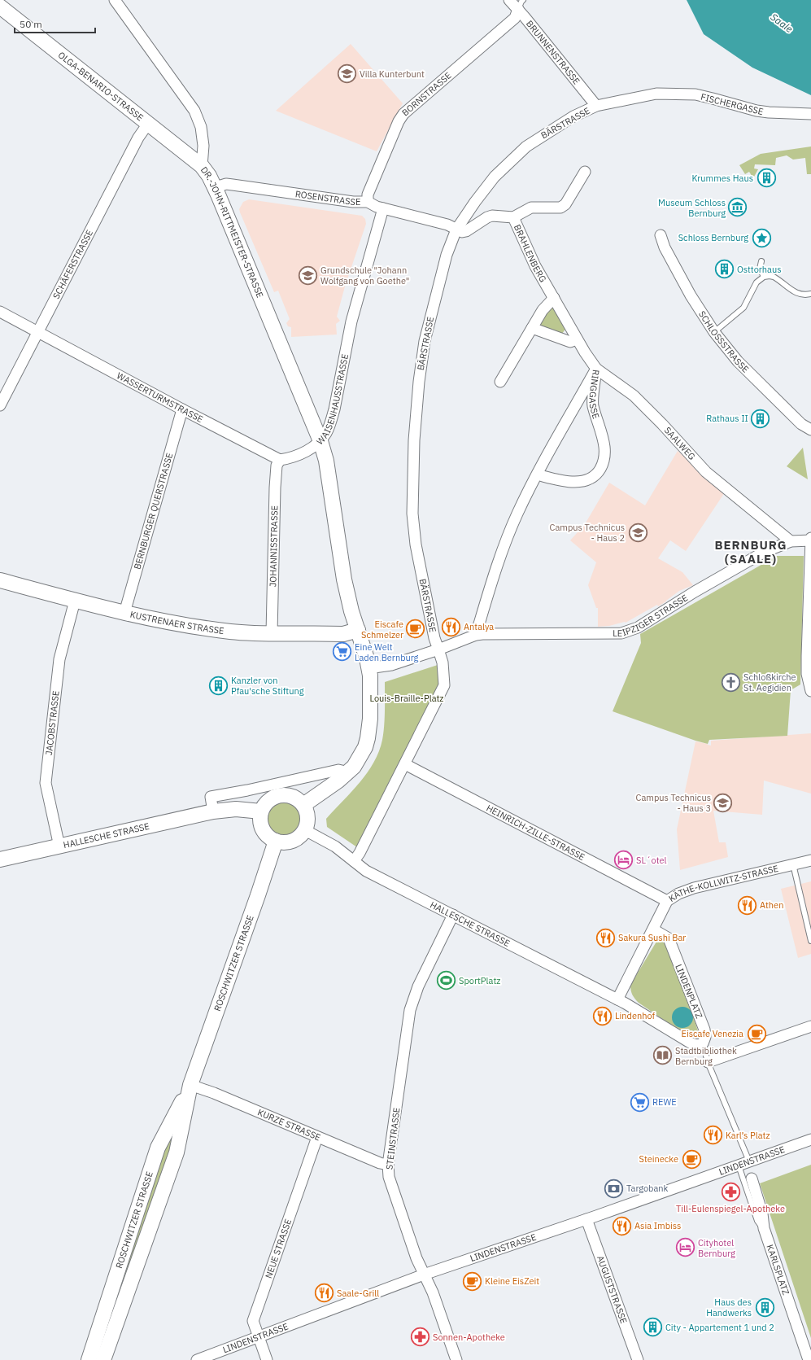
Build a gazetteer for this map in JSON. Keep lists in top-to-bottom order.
{
  "streets": {
    "street": [
      "BRUNNENSTRASSE",
      "OLGA-BENARIO-STRASSE",
      "BORNSTRASSE",
      "FISCHERGASSE",
      "BÄRSTRASSE",
      "ROSENSTRASSE",
      "DR.-JOHN-RITTMEISTER-STRASSE",
      "BRAHLENBERG",
      "SCHÄFERSTRASSE",
      "SCHLOSSSTRASSE",
      "WASSERTURMSTRASSE",
      "RINGGASSE",
      "WAISENHAUSSTRASSE",
      "SAALWEG",
      "BERNBURGER QUERSTRASSE",
      "JOHANNISSTRASSE",
      "LEIPZIGER STRASSE",
      "KUSTRENAER STRASSE",
      "JACOBSTRASSE",
      "HEINRICH-ZILLE-STRASSE",
      "HALLESCHE STRASSE",
      "KÄTHE-KOLLWITZ-STRASSE",
      "ROSCHWITZER STRASSE",
      "LINDENPLATZ",
      "KURZE STRASSE",
      "STEINSTRASSE",
      "LINDENSTRASSE",
      "NEUE STRASSE",
      "KARLSPLATZ",
      "AUGUSTSTRASSE"
    ]
  },
  "crossings": [
    ["BRUNNENSTRASSE", "BORNSTRASSE"],
    ["BRUNNENSTRASSE", "FISCHERGASSE"],
    ["BRUNNENSTRASSE", "BÄRSTRASSE"],
    ["OLGA-BENARIO-STRASSE", "DR.-JOHN-RITTMEISTER-STRASSE"],
    ["OLGA-BENARIO-STRASSE", "SCHÄFERSTRASSE"],
    ["BORNSTRASSE", "ROSENSTRASSE"],
    ["FISCHERGASSE", "BÄRSTRASSE"],
    ["BÄRSTRASSE", "ROSENSTRASSE"],
    ["BÄRSTRASSE", "BRAHLENBERG"],
    ["ROSENSTRASSE", "DR.-JOHN-RITTMEISTER-STRASSE"],
    ["ROSENSTRASSE", "BRAHLENBERG"],
    ["ROSENSTRASSE", "WAISENHAUSSTRASSE"],
    ["DR.-JOHN-RITTMEISTER-STRASSE", "WAISENHAUSSTRASSE"],
    ["BRAHLENBERG", "SAALWEG"],
    ["SCHÄFERSTRASSE", "WASSERTURMSTRASSE"],
    ["WASSERTURMSTRASSE", "BERNBURGER QUERSTRASSE"],
    ["WASSERTURMSTRASSE", "JOHANNISSTRASSE"],
    ["RINGGASSE", "SAALWEG"],
    ["RINGGASSE", "LEIPZIGER STRASSE"],
    ["WAISENHAUSSTRASSE", "KUSTRENAER STRASSE"],
    ["SAALWEG", "LEIPZIGER STRASSE"],
    ["BERNBURGER QUERSTRASSE", "KUSTRENAER STRASSE"],
    ["JOHANNISSTRASSE", "KUSTRENAER STRASSE"],
    ["KUSTRENAER STRASSE", "JACOBSTRASSE"],
    ["JACOBSTRASSE", "HALLESCHE STRASSE"],
    ["HEINRICH-ZILLE-STRASSE", "KÄTHE-KOLLWITZ-STRASSE"],
    ["HALLESCHE STRASSE", "ROSCHWITZER STRASSE"],
    ["HALLESCHE STRASSE", "STEINSTRASSE"],
    ["KÄTHE-KOLLWITZ-STRASSE", "LINDENPLATZ"],
    ["ROSCHWITZER STRASSE", "KURZE STRASSE"],
    ["KURZE STRASSE", "STEINSTRASSE"],
    ["KURZE STRASSE", "NEUE STRASSE"],
    ["STEINSTRASSE", "LINDENSTRASSE"],
    ["LINDENSTRASSE", "NEUE STRASSE"],
    ["LINDENSTRASSE", "AUGUSTSTRASSE"]
  ],
  "districts": ["BERNBURG (SAALE)"],
  "water": ["Saale"],
  "parks": ["Louis-Braille-Platz"],
  "places": {
    "school or university": [
      "Villa Kunterbunt",
      "Grundschule \"Johann Wolfgang von Goethe\"",
      "Campus Technicus - Haus 2",
      "Campus Technicus - Haus 3"
    ],
    "building": [
      "Krummes Haus",
      "Osttorhaus",
      "Rathaus II",
      "Kanzler von Pfau'sche Stiftung",
      "Haus des Handwerks",
      "City - Appartement 1 und 2"
    ],
    "museum": ["Museum Schloss Bernburg"],
    "place": ["Schloss Bernburg"],
    "restaurant": [
      "Antalya",
      "Athen",
      "Sakura Sushi Bar",
      "Lindenhof",
      "Karl’s Platz",
      "Asia Imbiss",
      "Saale-Grill"
    ],
    "cafe": [
      "Eiscafe Schmelzer",
      "Eiscafe Venezia",
      "Steinecke",
      "Kleine EisZeit"
    ],
    "supermarket": ["Eine Welt Laden Bernburg", "REWE"],
    "church": ["Schloßkirche St. Aegidien"],
    "hotel": ["SL´otel", "Cityhotel Bernburg"],
    "sports": ["SportPlatz"],
    "library": ["Stadtbibliothek Bernburg"],
    "bank": ["Targobank"],
    "pharmacy": ["Till-Eulenspiegel-Apotheke", "Sonnen-Apotheke"]
  },
  "scale_bar": "50 m"
}
